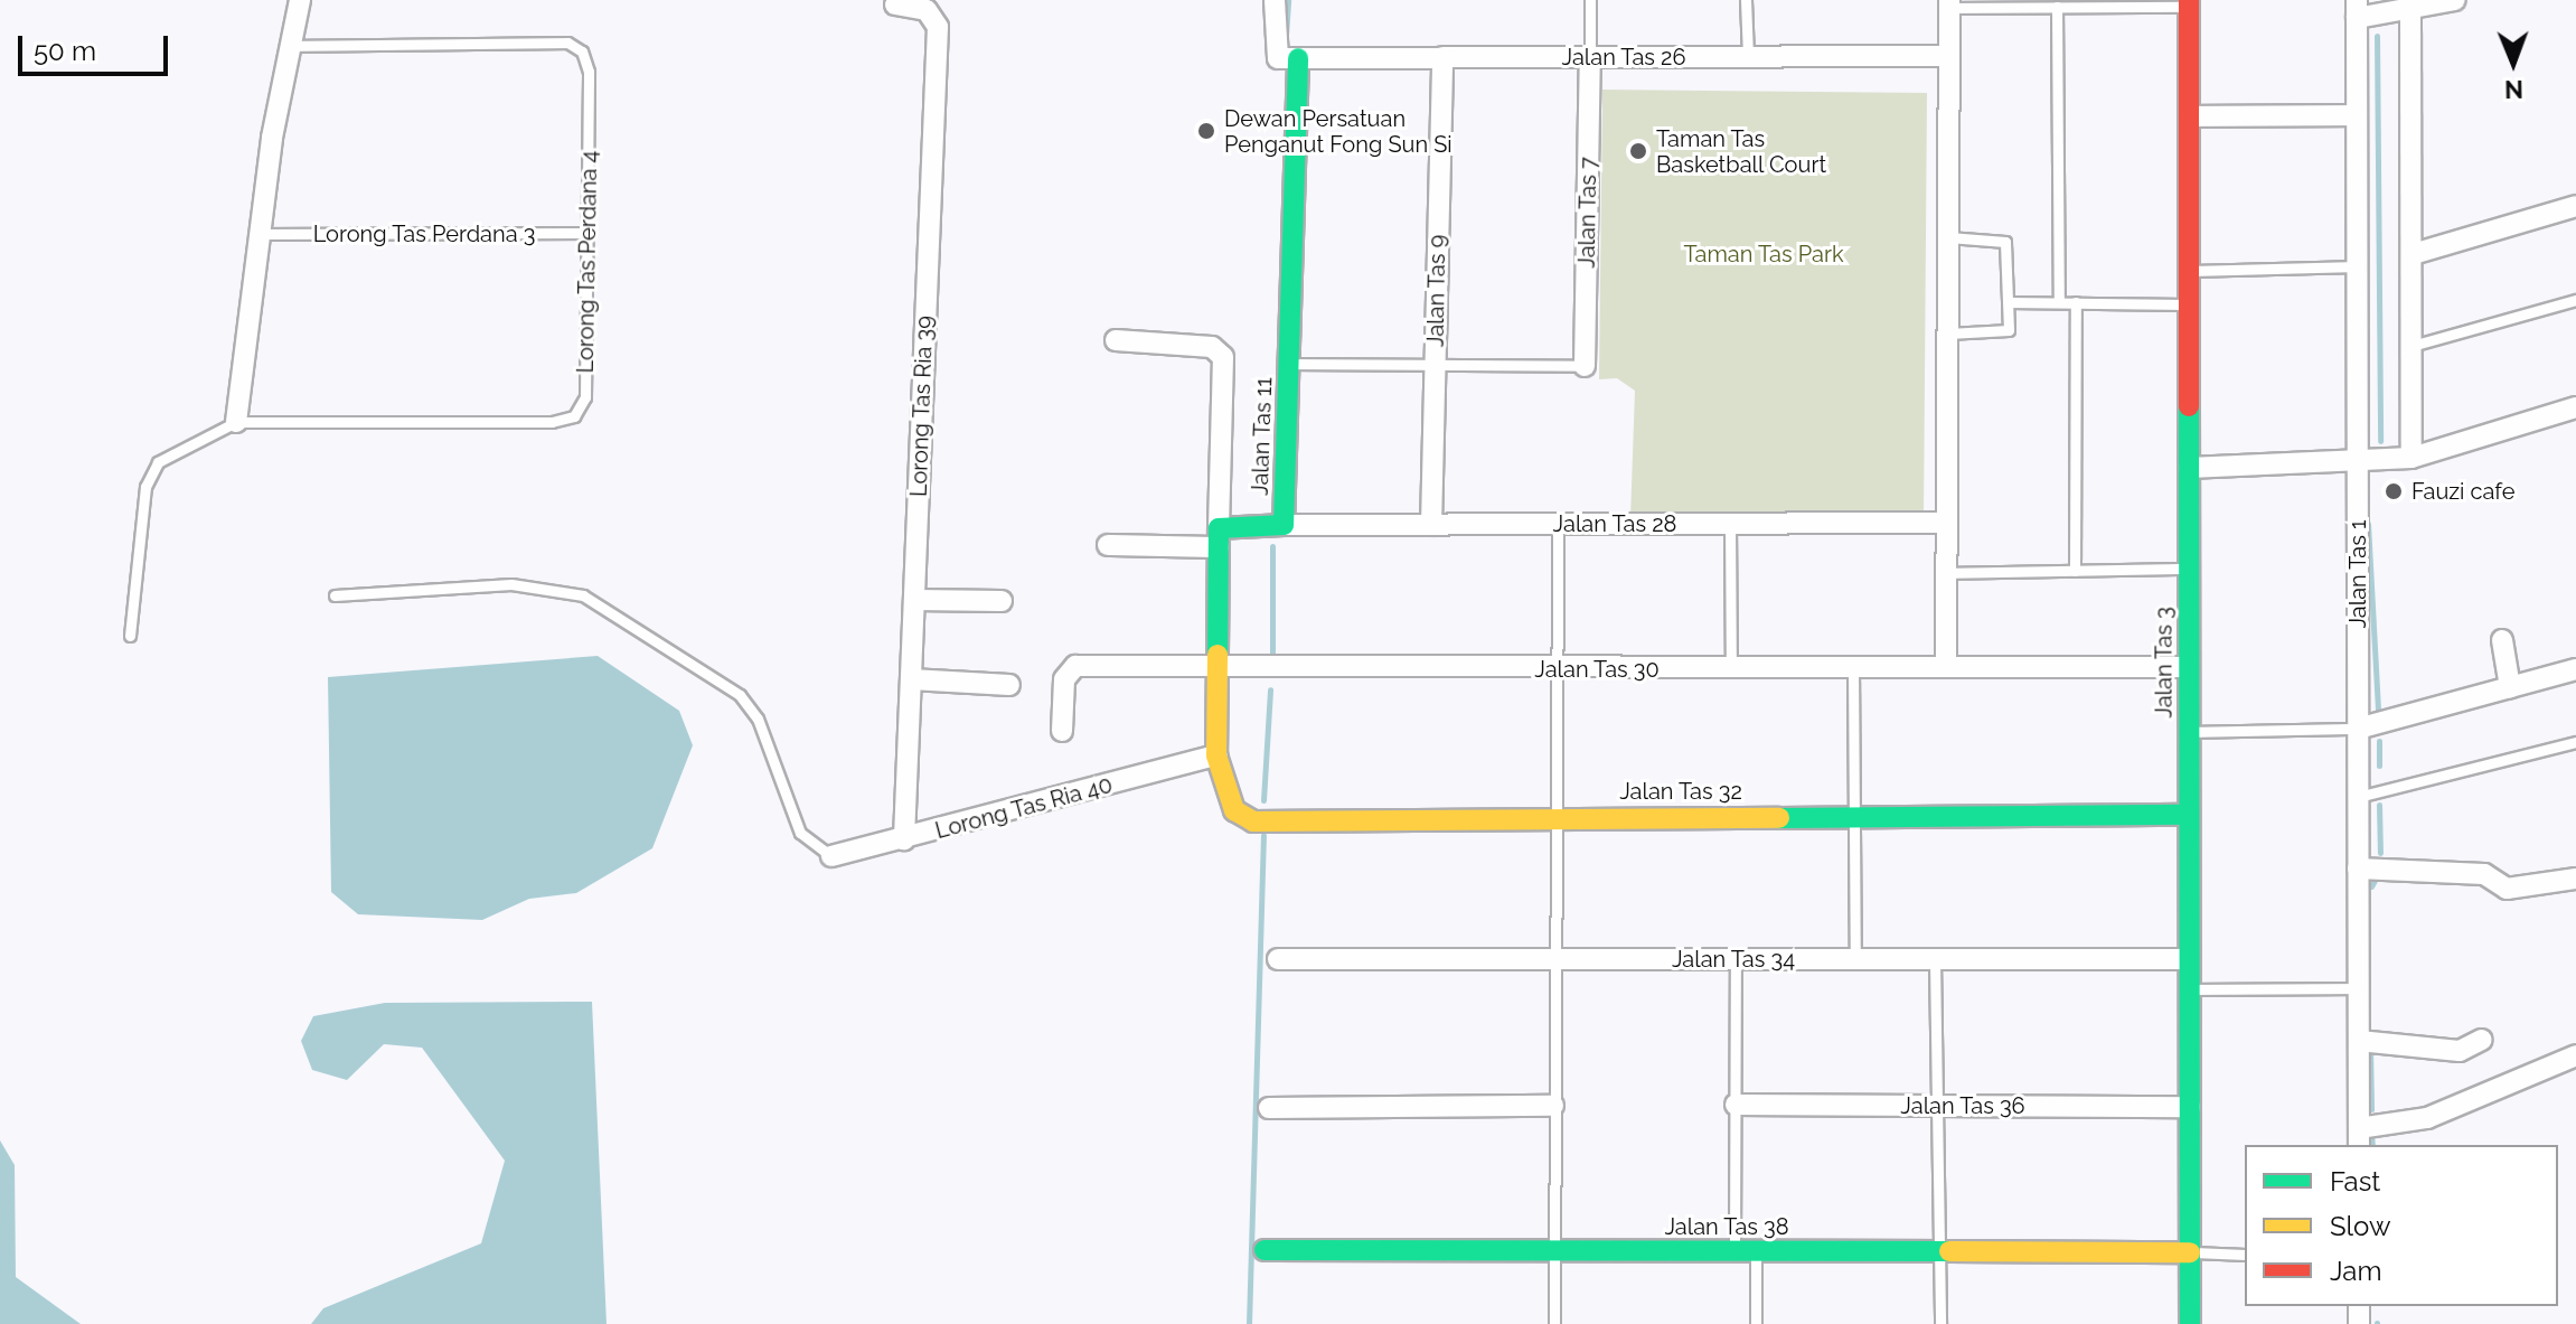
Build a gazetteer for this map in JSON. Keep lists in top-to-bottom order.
{
  "streets": {
    "street": [
      "Jalan Tas 26",
      "Jalan Tas 7",
      "Jalan Tas 9",
      "Lorong Tas Ria 39",
      "Jalan Tas 11",
      "Jalan Tas 28",
      "Jalan Tas 1",
      "Jalan Tas 3",
      "Jalan Tas 30",
      "Jalan Tas 32",
      "Lorong Tas Ria 40",
      "Jalan Tas 34",
      "Jalan Tas 36",
      "Jalan Tas 38"
    ],
    "lane": ["Lorong Tas Perdana 3", "Lorong Tas Perdana 4"]
  },
  "crossings": [
    ["Jalan Tas 26", "Jalan Tas 7"],
    ["Jalan Tas 26", "Jalan Tas 9"],
    ["Jalan Tas 26", "Jalan Tas 11"],
    ["Lorong Tas Perdana 3", "Lorong Tas Perdana 4"],
    ["Jalan Tas 9", "Jalan Tas 28"],
    ["Lorong Tas Ria 39", "Lorong Tas Ria 40"],
    ["Jalan Tas 11", "Jalan Tas 28"],
    ["Jalan Tas 3", "Jalan Tas 30"],
    ["Jalan Tas 3", "Jalan Tas 32"],
    ["Jalan Tas 3", "Jalan Tas 34"],
    ["Jalan Tas 3", "Jalan Tas 36"],
    ["Jalan Tas 3", "Jalan Tas 38"],
    ["Jalan Tas 32", "Lorong Tas Ria 40"]
  ],
  "parks": ["Taman Tas Park"],
  "places": ["Dewan Persatuan Penganut Fong Sun Si", "Taman Tas Basketball Court", "Fauzi cafe"],
  "legend": ["Fast", "Slow", "Jam"],
  "scale_bar": "50 m",
  "north": "bottom"
}
